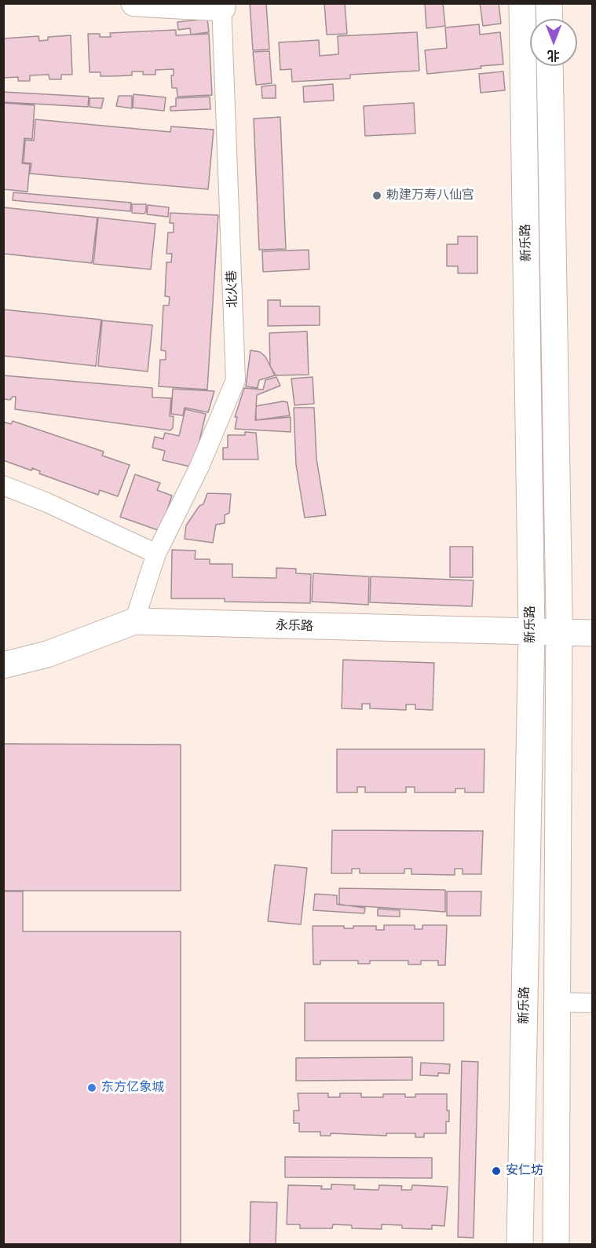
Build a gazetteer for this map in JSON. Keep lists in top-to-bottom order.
{
  "streets": {
    "main road": ["新乐路", "北火巷", "永乐路"]
  },
  "crossings": [
    ["新乐路", "永乐路"],
    ["北火巷", "永乐路"]
  ],
  "places": ["勅建万寿八仙宫", "东方亿象城", "安仁坊"],
  "north": "bottom"
}
